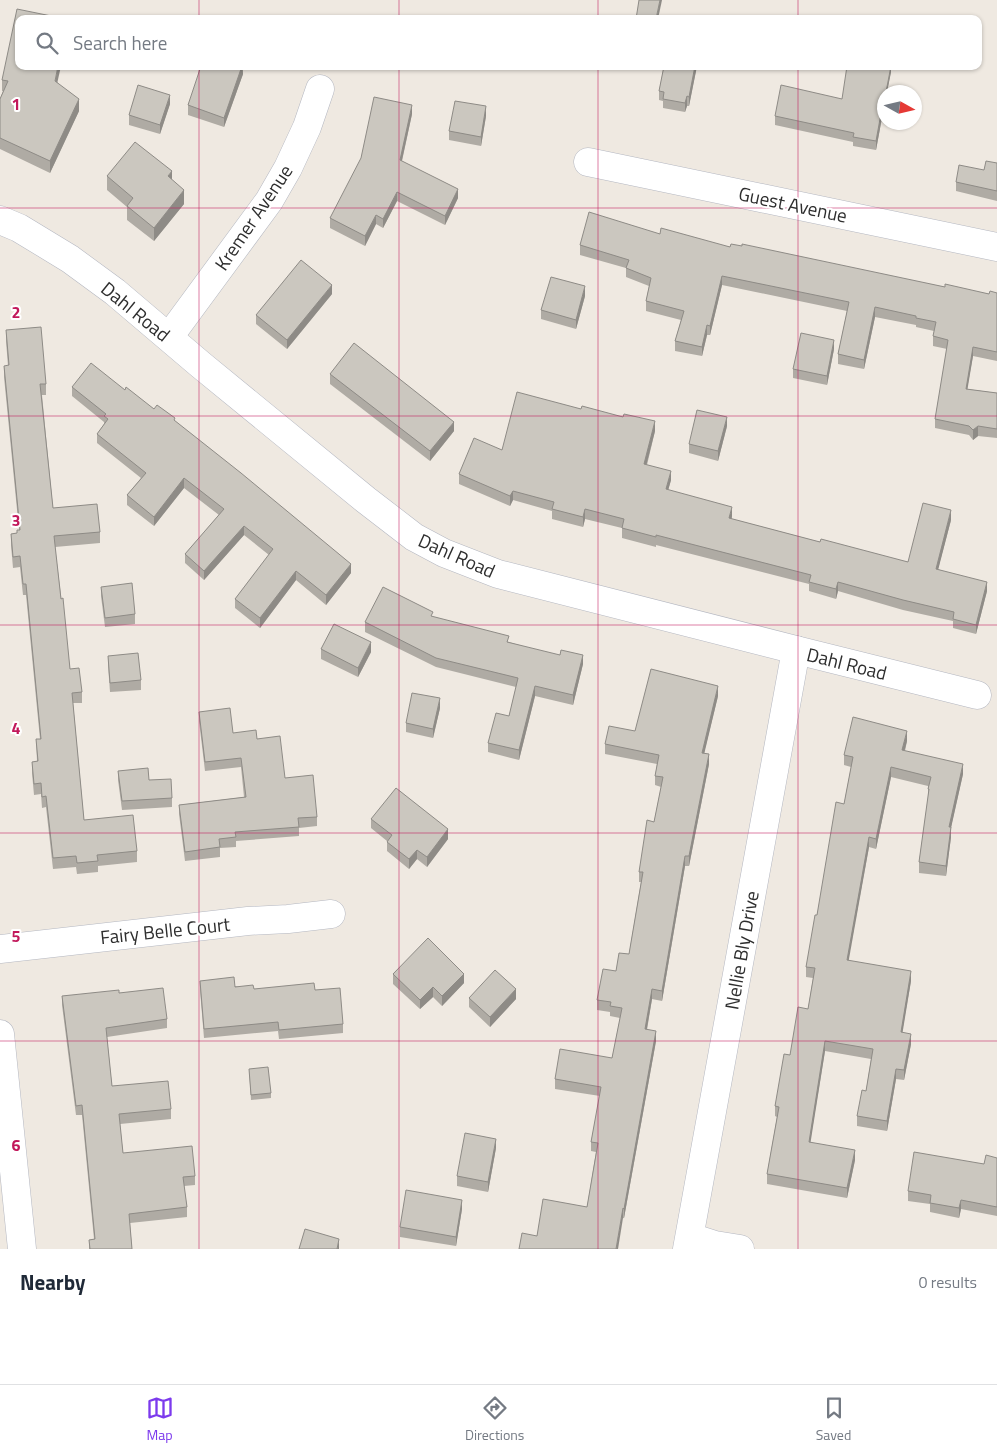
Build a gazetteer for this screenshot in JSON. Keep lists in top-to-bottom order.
{
  "streets": {
    "street": [
      "Guest Avenue",
      "Kremer Avenue",
      "Dahl Road",
      "Fairy Belle Court",
      "Nellie Bly Drive"
    ]
  },
  "crossings": [
    ["Kremer Avenue", "Dahl Road"],
    ["Dahl Road", "Nellie Bly Drive"]
  ],
  "north": "right",
  "page": {
    "search": "Search here",
    "heading": ["Nearby", "0 results"],
    "nav": ["Map", "Directions", "Saved"]
  },
  "grid": {
    "rows": [
      "1",
      "2",
      "3",
      "4",
      "5",
      "6"
    ]
  }
}
